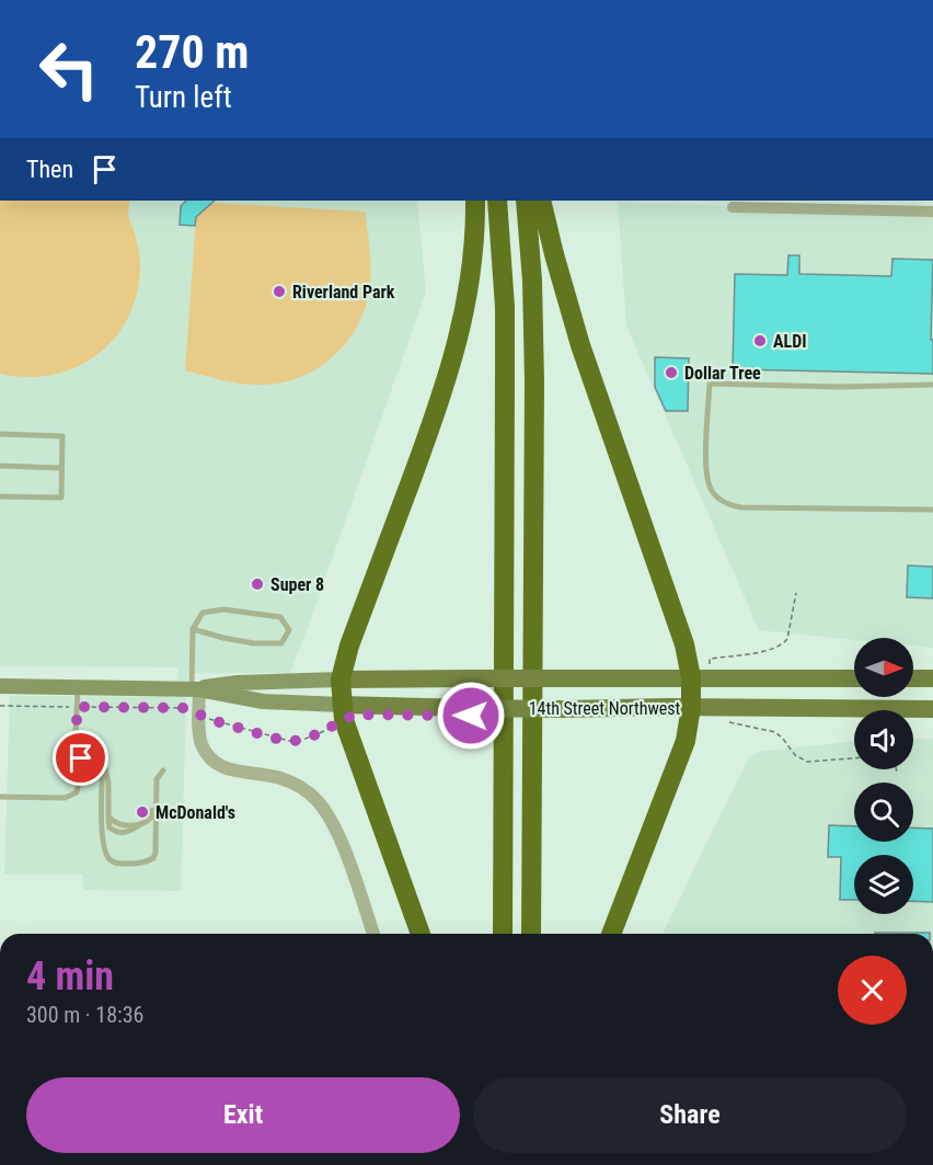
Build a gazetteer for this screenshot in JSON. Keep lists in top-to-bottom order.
{
  "streets": {
    "main road": ["14th Street Northwest"]
  },
  "places": [
    "Riverland Park",
    "ALDI",
    "Dollar Tree",
    "Super 8",
    "McDonald's"
  ],
  "north": "right",
  "page": {
    "turn": ["270 m", "Turn left"],
    "then": "Then",
    "heading": ["4 min", "300 m · 18:36"],
    "buttons": ["Exit", "Share"]
  }
}
